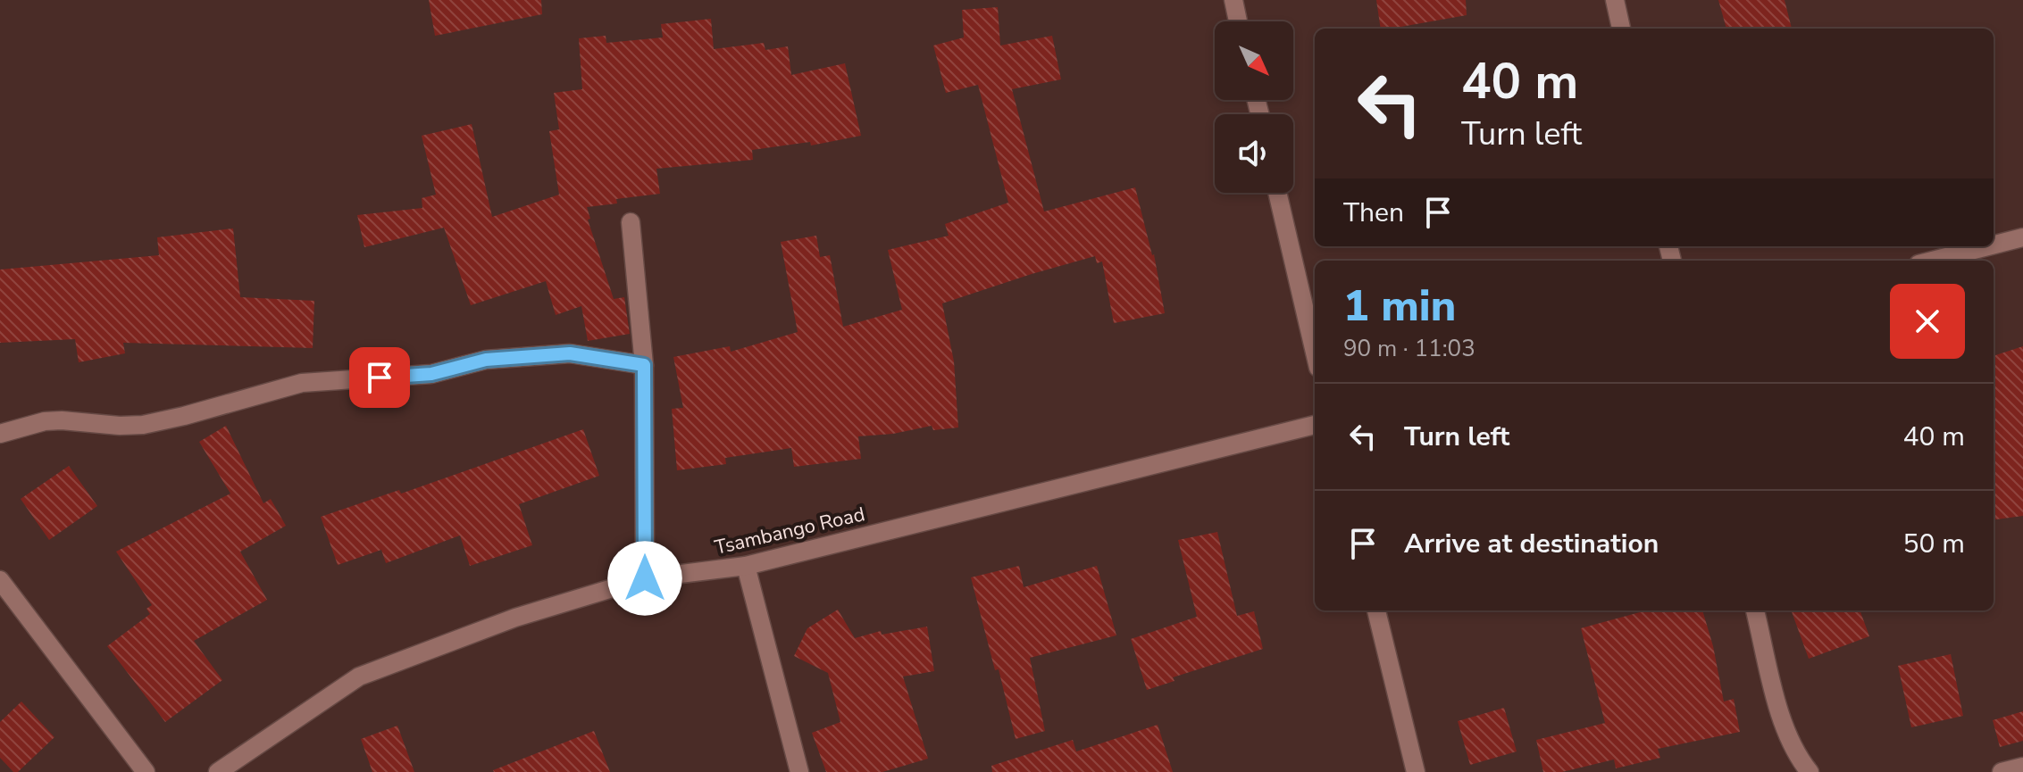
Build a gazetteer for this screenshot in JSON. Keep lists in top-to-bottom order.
{
  "streets": {
    "street": ["Tsambango Road"]
  },
  "north": "bottom right",
  "page": {
    "turn": ["40 m", "Turn left"],
    "then": "Then",
    "heading": ["1 min", "90 m · 11:03"],
    "list": [
      {
        "name": "Turn left",
        "value": "40 m"
      },
      {
        "name": "Arrive at destination",
        "value": "50 m"
      }
    ]
  }
}
